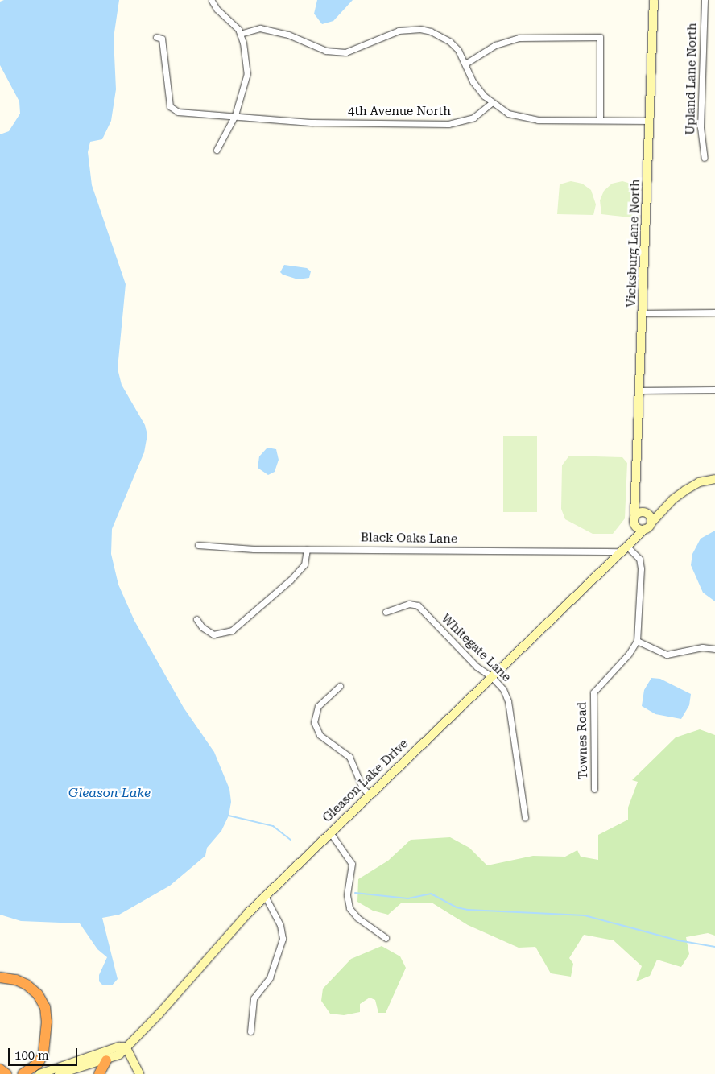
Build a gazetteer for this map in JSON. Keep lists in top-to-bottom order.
{
  "streets": {
    "main road": ["Vicksburg Lane North", "Gleason Lake Drive"],
    "street": [
      "Upland Lane North",
      "4th Avenue North",
      "Black Oaks Lane",
      "Whitegate Lane",
      "Townes Road"
    ]
  },
  "crossings": [
    ["Vicksburg Lane North", "Gleason Lake Drive"],
    ["Black Oaks Lane", "Gleason Lake Drive"],
    ["Whitegate Lane", "Gleason Lake Drive"]
  ],
  "water": ["Gleason Lake"],
  "scale_bar": "100 m"
}
